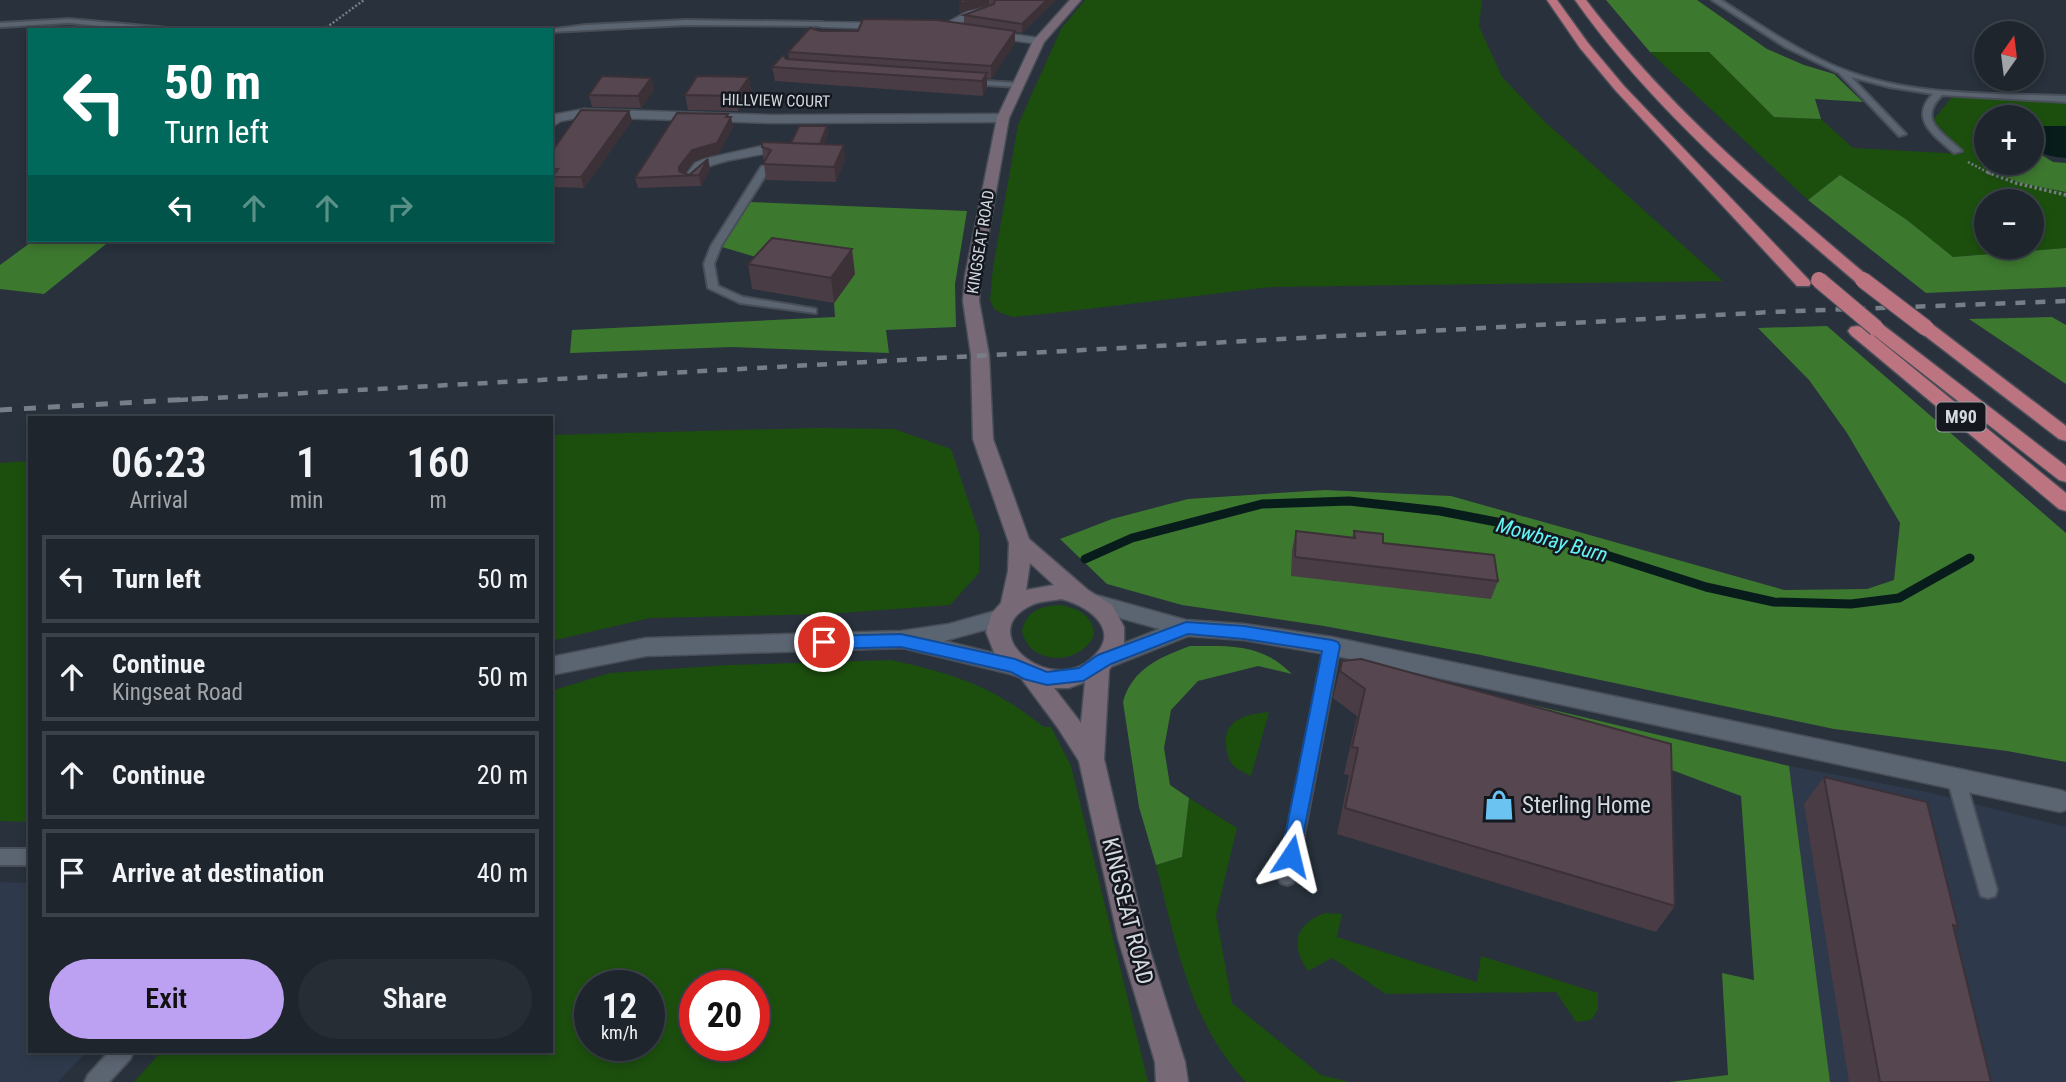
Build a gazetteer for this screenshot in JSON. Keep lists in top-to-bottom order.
{
  "streets": {
    "highway": ["M90"],
    "street": ["HILLVIEW COURT", "KINGSEAT ROAD"]
  },
  "crossings": [
    ["HILLVIEW COURT", "KINGSEAT ROAD"]
  ],
  "water": ["Mowbray Burn"],
  "places": {
    "shop": ["Sterling Home"]
  },
  "north": "top",
  "page": {
    "map_buttons": ["+", "−"],
    "turn": ["50 m", "Turn left"],
    "eta": [
      "06:23",
      "Arrival",
      "1",
      "min",
      "160",
      "m"
    ],
    "list": [
      {
        "name": "Turn left",
        "value": "50 m"
      },
      {
        "name": "Continue",
        "note": "Kingseat Road",
        "value": "50 m"
      },
      {
        "name": "Continue",
        "value": "20 m"
      },
      {
        "name": "Arrive at destination",
        "value": "40 m"
      }
    ],
    "buttons": ["Exit", "Share"],
    "speed": "12 km/h",
    "limit": "20"
  }
}
